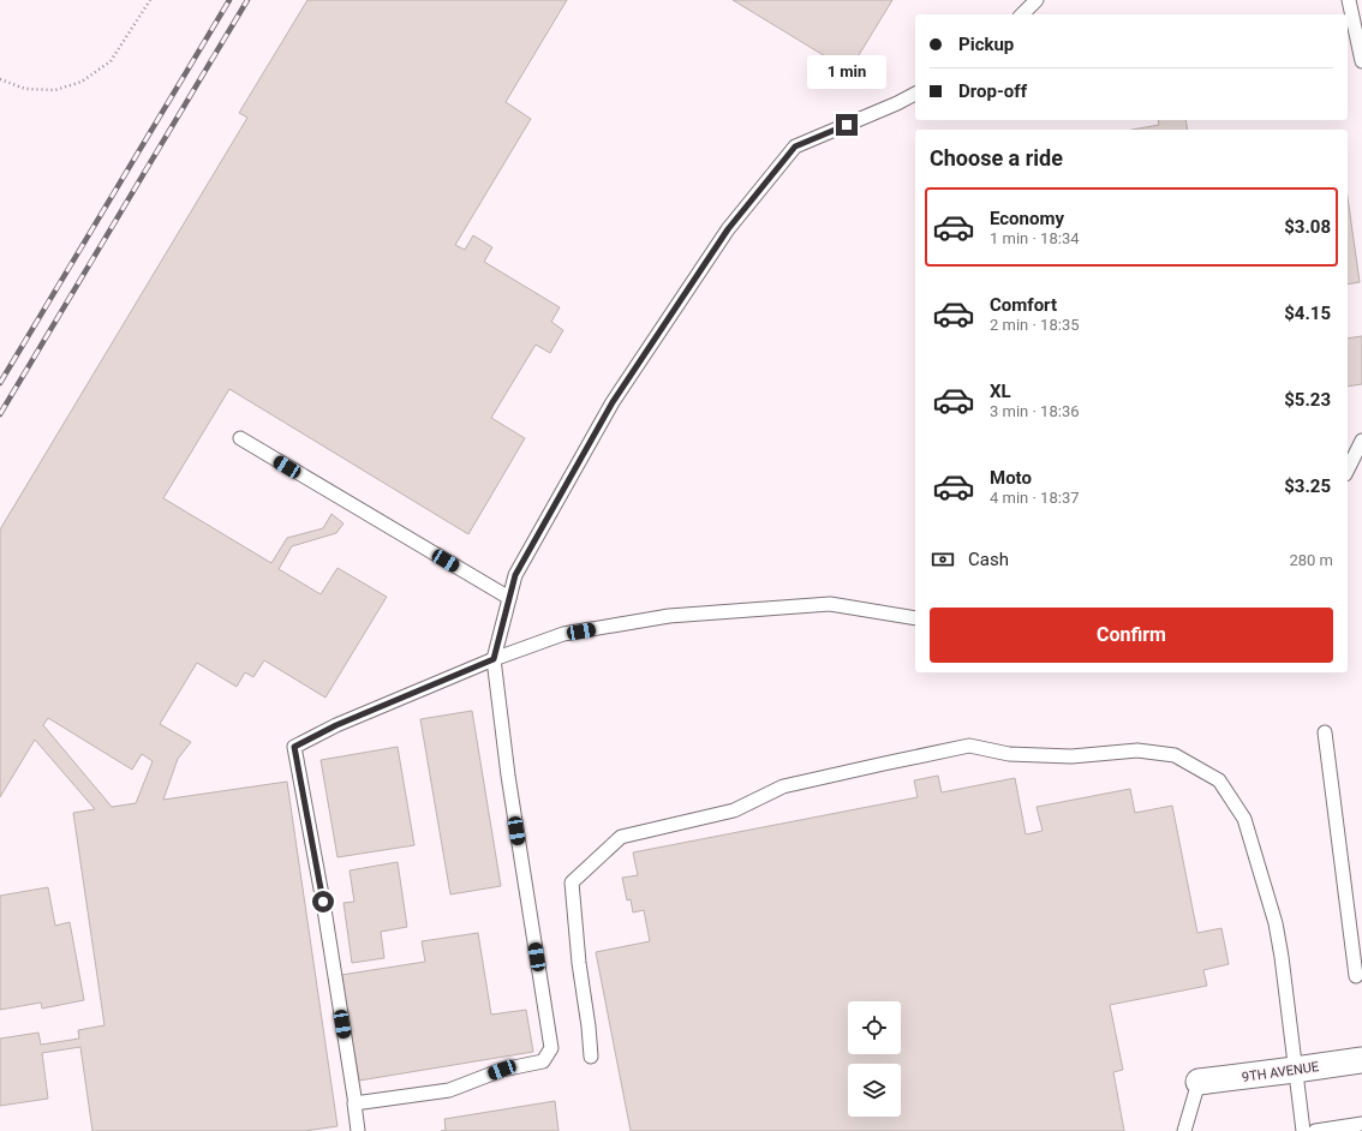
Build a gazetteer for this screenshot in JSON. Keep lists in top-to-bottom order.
{
  "streets": {
    "street": ["9TH AVENUE"]
  },
  "page": {
    "banner": ["Pickup", "Drop-off"],
    "bubble": "1 min",
    "heading": "Choose a ride",
    "list": [
      {
        "name": "Economy",
        "note": "1 min · 18:34",
        "value": "$3.08"
      },
      {
        "name": "Comfort",
        "note": "2 min · 18:35",
        "value": "$4.15"
      },
      {
        "name": "XL",
        "note": "3 min · 18:36",
        "value": "$5.23"
      },
      {
        "name": "Moto",
        "note": "4 min · 18:37",
        "value": "$3.25"
      }
    ],
    "pay": ["Cash", "280 m"],
    "buttons": "Confirm"
  }
}
